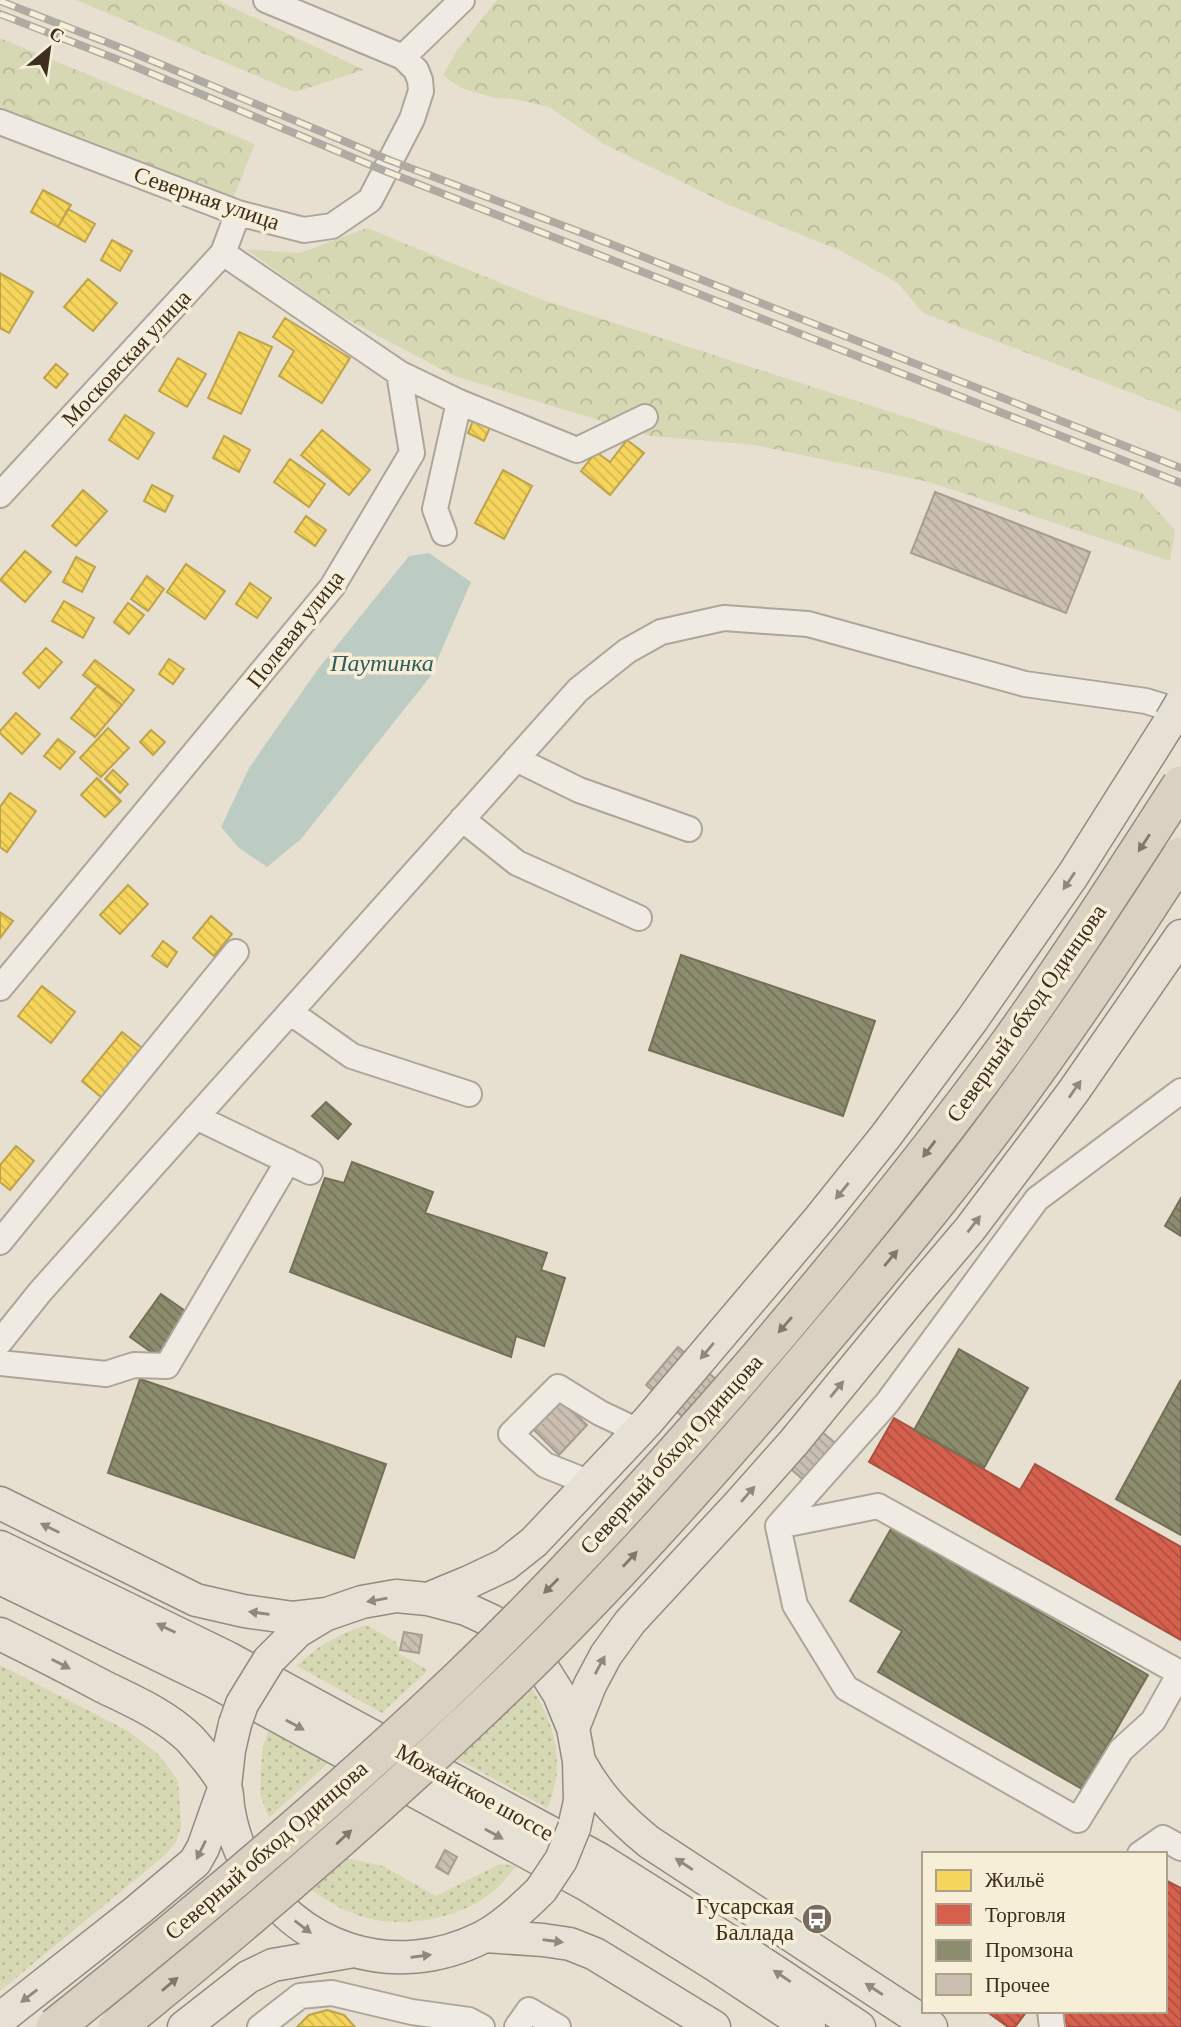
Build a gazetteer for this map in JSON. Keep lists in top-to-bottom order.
{
  "streets": {
    "highway": ["Северный обход Одинцова"],
    "main road": ["Можайское шоссе"],
    "street": ["Северная улица", "Московская улица", "Полевая улица"]
  },
  "crossings": [
    ["Северная улица", "Московская улица"]
  ],
  "water": ["Паутинка"],
  "places": {
    "bus stop": ["Гусарская Баллада"]
  },
  "legend": [
    "Жильё",
    "Торговля",
    "Промзона",
    "Прочее"
  ],
  "north": "top right"
}
